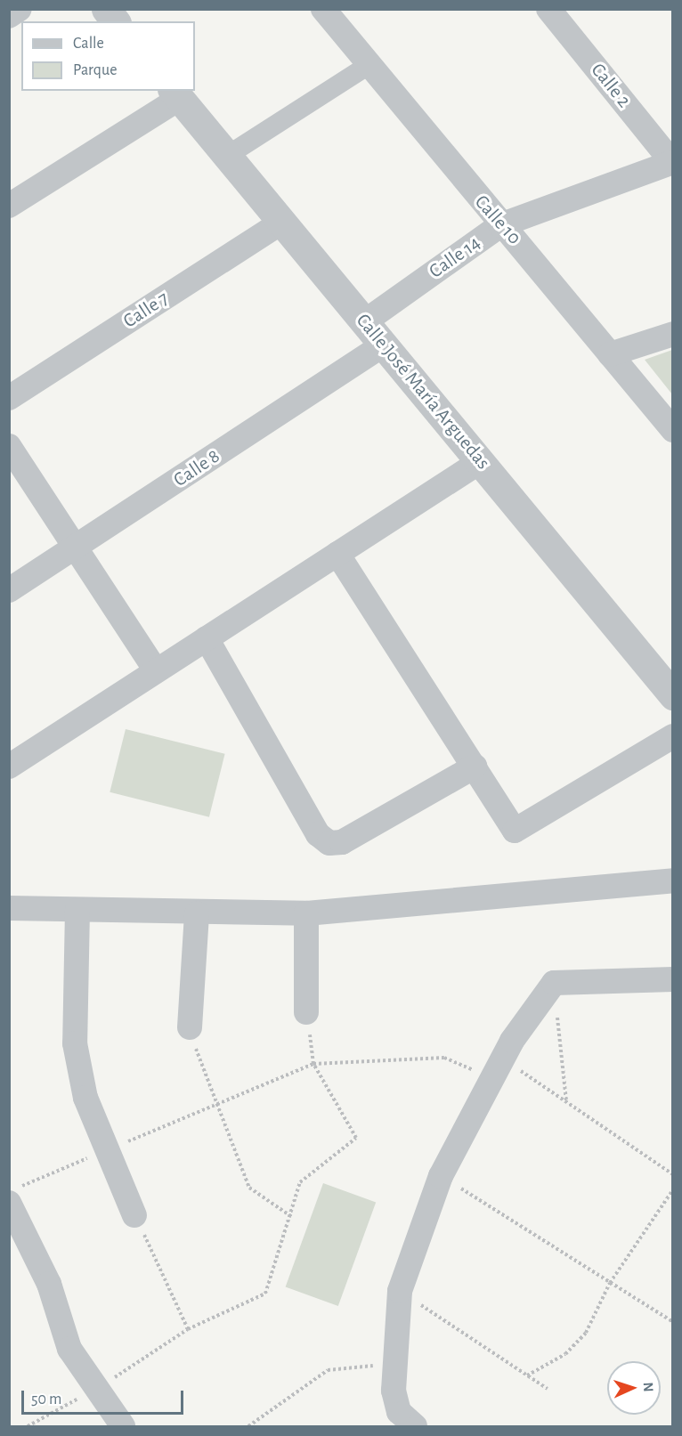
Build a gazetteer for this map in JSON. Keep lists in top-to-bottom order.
{
  "streets": {
    "street": [
      "Calle 2",
      "Calle 10",
      "Calle 14",
      "Calle 7",
      "Calle José María Arguedas",
      "Calle 8"
    ]
  },
  "crossings": [
    ["Calle 2", "Calle 14"],
    ["Calle 10", "Calle 14"],
    ["Calle 14", "Calle José María Arguedas"],
    ["Calle 7", "Calle José María Arguedas"],
    ["Calle José María Arguedas", "Calle 8"]
  ],
  "legend": ["Calle", "Parque"],
  "scale_bar": "50 m",
  "north": "right"
}
